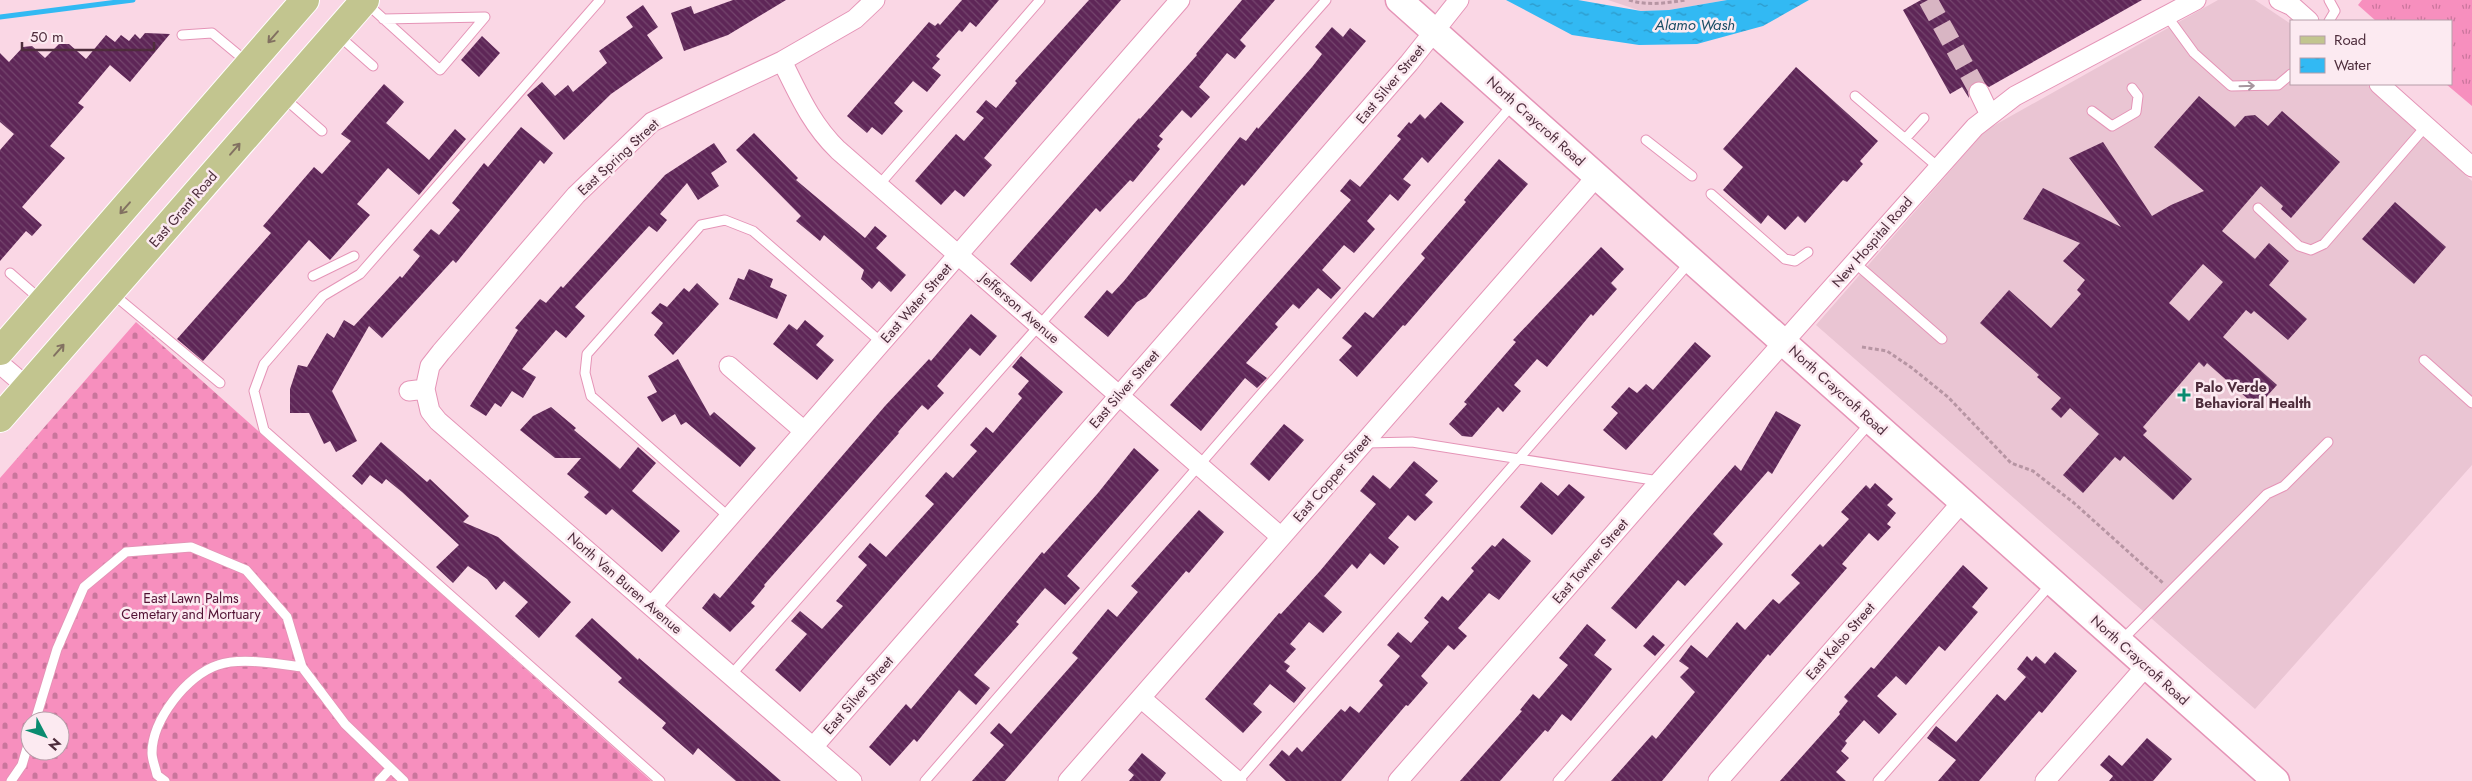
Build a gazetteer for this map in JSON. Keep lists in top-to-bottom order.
{
  "streets": {
    "main road": ["North Craycroft Road", "East Grant Road"],
    "street": [
      "East Silver Street",
      "East Spring Street",
      "New Hospital Road",
      "East Water Street",
      "Jefferson Avenue",
      "East Copper Street",
      "East Towner Street",
      "North Van Buren Avenue",
      "East Kelso Street"
    ]
  },
  "crossings": [
    ["East Silver Street", "North Craycroft Road"],
    ["East Silver Street", "Jefferson Avenue"],
    ["East Silver Street", "North Van Buren Avenue"],
    ["North Craycroft Road", "New Hospital Road"],
    ["North Craycroft Road", "East Copper Street"],
    ["North Craycroft Road", "East Towner Street"],
    ["North Craycroft Road", "East Kelso Street"],
    ["East Spring Street", "Jefferson Avenue"],
    ["East Spring Street", "North Van Buren Avenue"],
    ["New Hospital Road", "East Towner Street"],
    ["East Water Street", "Jefferson Avenue"],
    ["East Water Street", "North Van Buren Avenue"],
    ["Jefferson Avenue", "East Copper Street"]
  ],
  "water": ["Alamo Wash"],
  "parks": ["East Lawn Palms Cemetary and Mortuary"],
  "places": {
    "health": ["Palo Verde Behavioral Health"]
  },
  "legend": ["Road", "Water"],
  "scale_bar": "50 m",
  "north": "bottom right"
}
